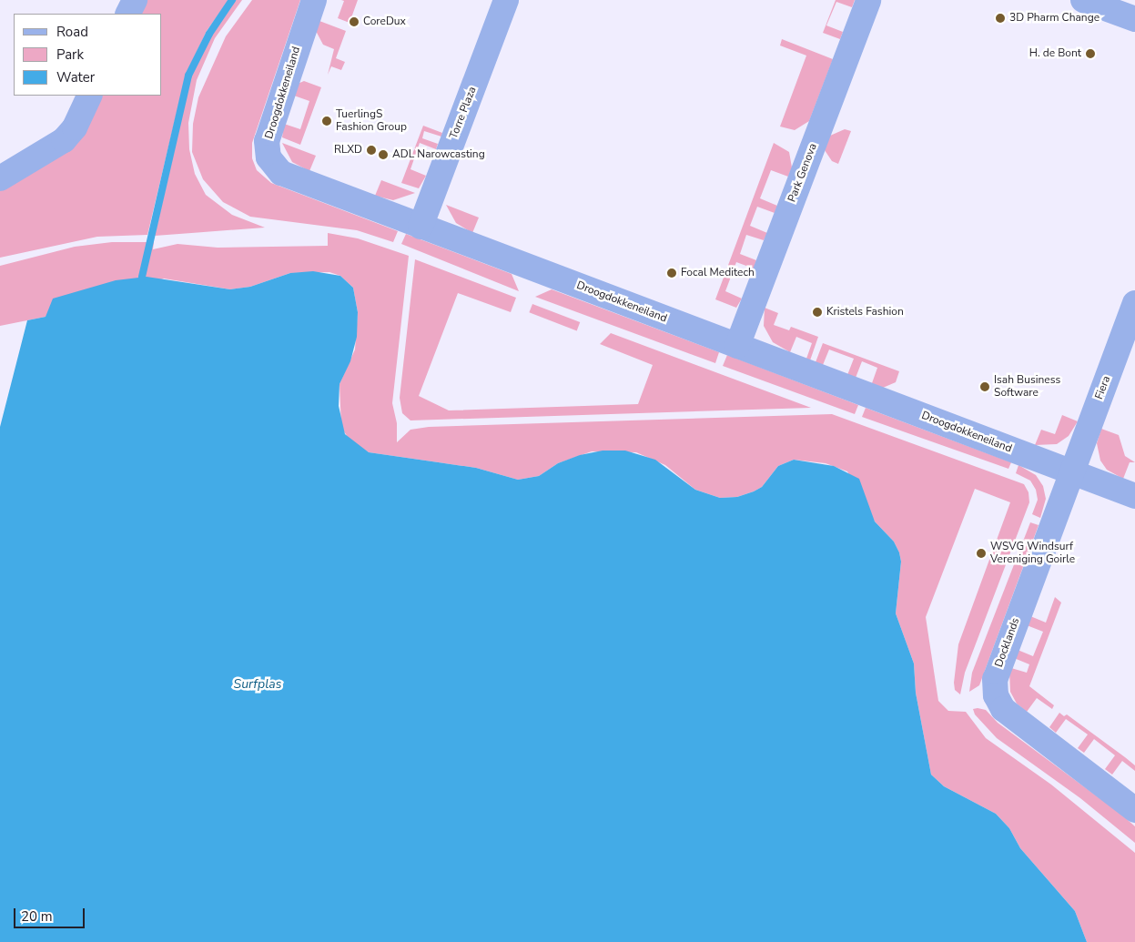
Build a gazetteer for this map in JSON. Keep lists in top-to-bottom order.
{
  "streets": {
    "street": [
      "Droogdokkeneiland",
      "Torre Plaza",
      "Park Genova",
      "Fiera",
      "Docklands"
    ]
  },
  "crossings": [
    ["Droogdokkeneiland", "Torre Plaza"],
    ["Droogdokkeneiland", "Park Genova"],
    ["Droogdokkeneiland", "Fiera"],
    ["Droogdokkeneiland", "Docklands"],
    ["Fiera", "Docklands"]
  ],
  "water": ["Surfplas"],
  "places": [
    "3D Pharm Change",
    "CoreDux",
    "H. de Bont",
    "TuerlingS Fashion Group",
    "RLXD",
    "ADL Narowcasting",
    "Focal Meditech",
    "Kristels Fashion",
    "Isah Business Software",
    "WSVG Windsurf Vereniging Goirle"
  ],
  "legend": ["Road", "Park", "Water"],
  "scale_bar": "20 m"
}
